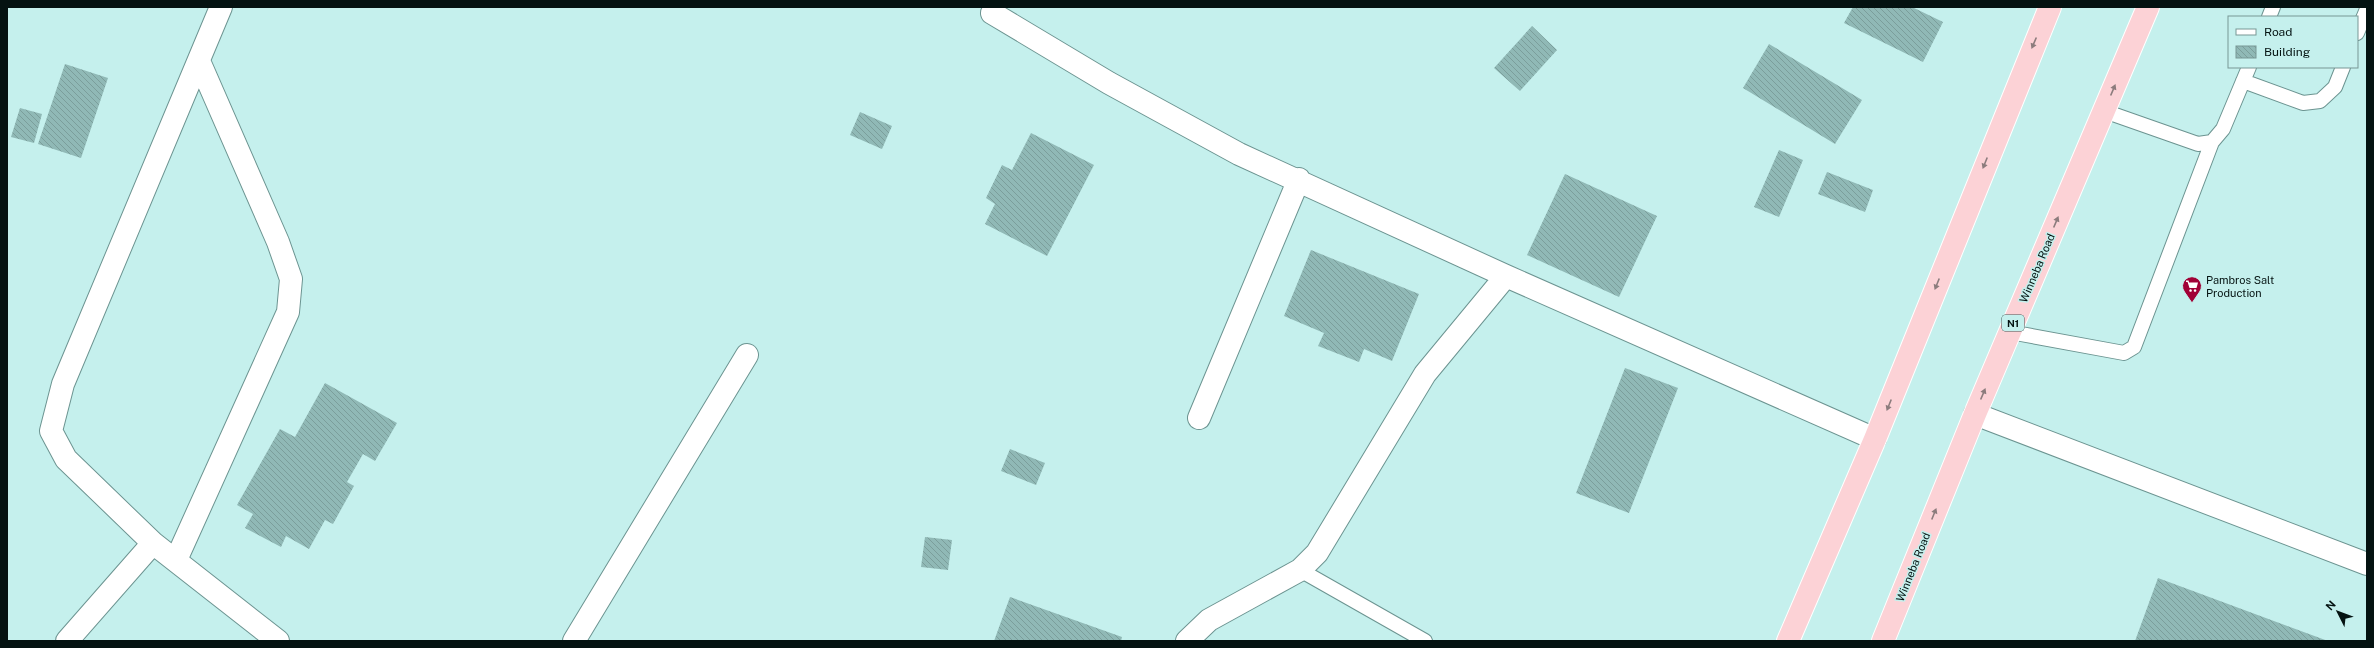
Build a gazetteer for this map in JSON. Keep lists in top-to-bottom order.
{
  "streets": {
    "highway": ["Winneba Road", "N1"]
  },
  "places": {
    "supermarket": ["Pambros Salt Production"]
  },
  "legend": ["Road", "Building"],
  "north": "top left"
}
